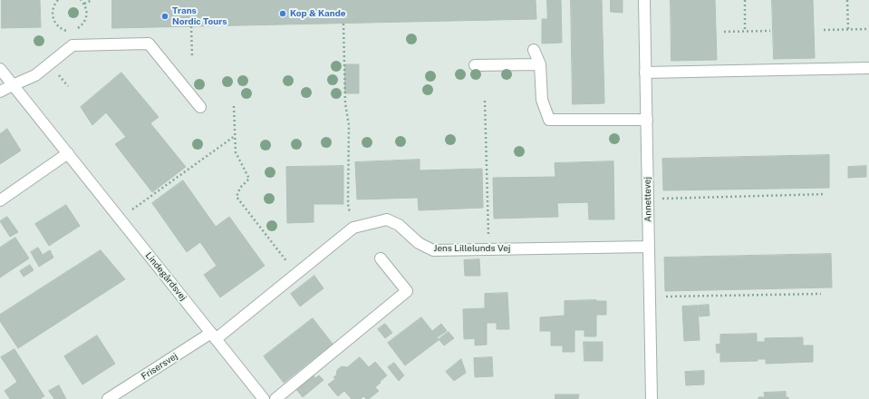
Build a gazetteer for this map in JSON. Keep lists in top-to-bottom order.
{
  "streets": {
    "street": [
      "Annettevej",
      "Jens Lillelunds Vej",
      "Lindegårdsvej",
      "Frisersvej"
    ]
  },
  "crossings": [
    ["Annettevej", "Jens Lillelunds Vej"],
    ["Jens Lillelunds Vej", "Lindegårdsvej"],
    ["Jens Lillelunds Vej", "Frisersvej"],
    ["Lindegårdsvej", "Frisersvej"]
  ],
  "places": ["Kop & Kande", "Trans Nordic Tours"]
}
